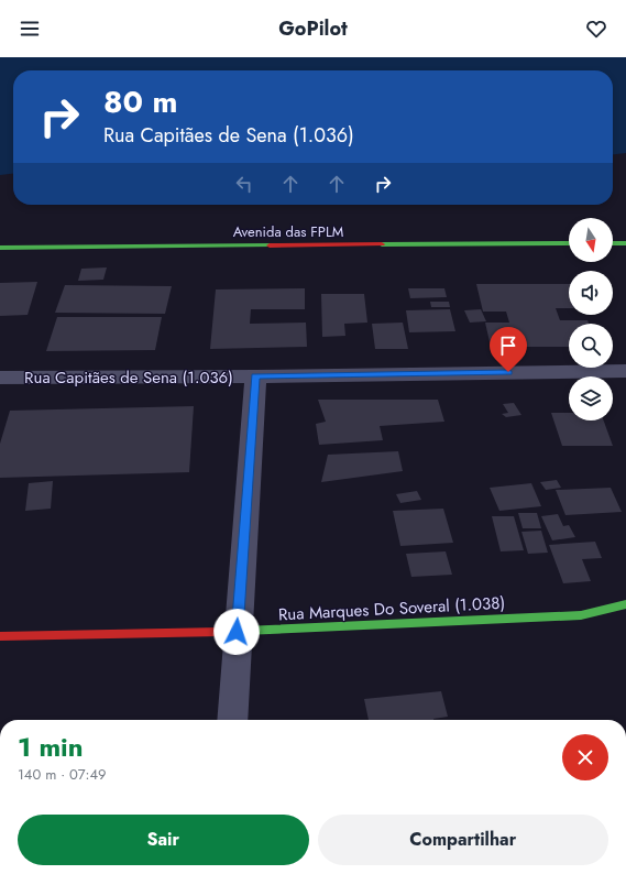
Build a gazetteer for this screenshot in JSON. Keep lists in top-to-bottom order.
{
  "streets": {
    "street": ["Avenida das FPLM", "Rua Capitães de Sena (1.036)", "Rua Marques Do Soveral (1.038)"]
  },
  "north": "bottom",
  "page": {
    "header": "GoPilot",
    "turn": ["80 m", "Rua Capitães de Sena (1.036)"],
    "heading": ["1 min", "140 m · 07:49"],
    "buttons": ["Sair", "Compartilhar"]
  }
}
